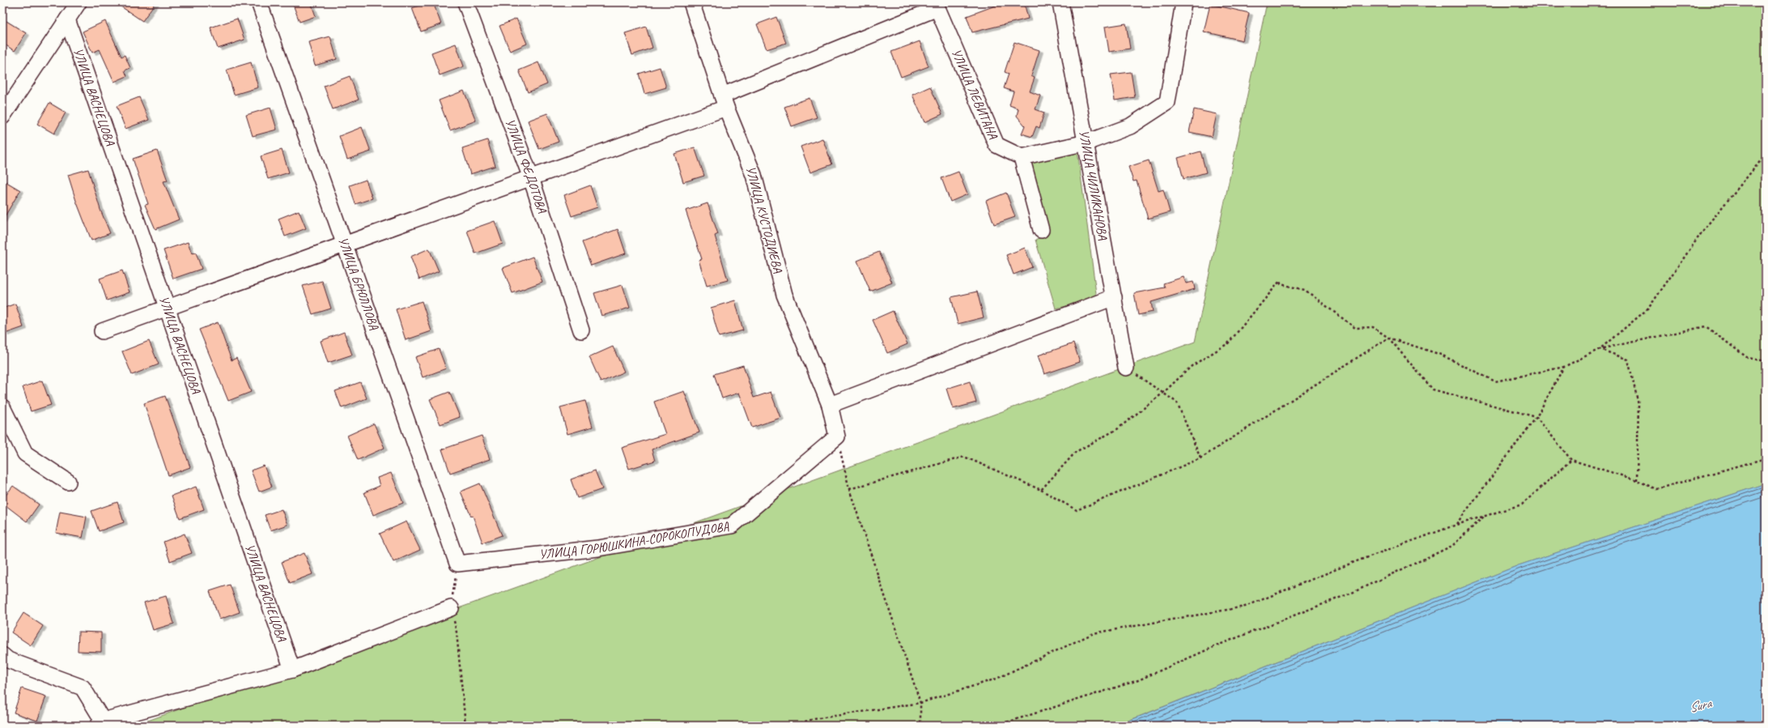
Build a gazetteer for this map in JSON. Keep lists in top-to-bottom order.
{
  "streets": {
    "street": [
      "УЛИЦА ЛЕВИТАНА",
      "УЛИЦА ВАСНЕЦОВА",
      "УЛИЦА ФЕДОТОВА",
      "УЛИЦА ЧИЛИКАНОВА",
      "УЛИЦА КУСТОДИЕВА",
      "УЛИЦА БРЮЛЛОВА",
      "УЛИЦА ГОРЮШКИНА-СОРОКОПУДОВА"
    ]
  },
  "crossings": [
    ["УЛИЦА КУСТОДИЕВА", "УЛИЦА ГОРЮШКИНА-СОРОКОПУДОВА"],
    ["УЛИЦА БРЮЛЛОВА", "УЛИЦА ГОРЮШКИНА-СОРОКОПУДОВА"]
  ],
  "water": ["Sura"]
}
